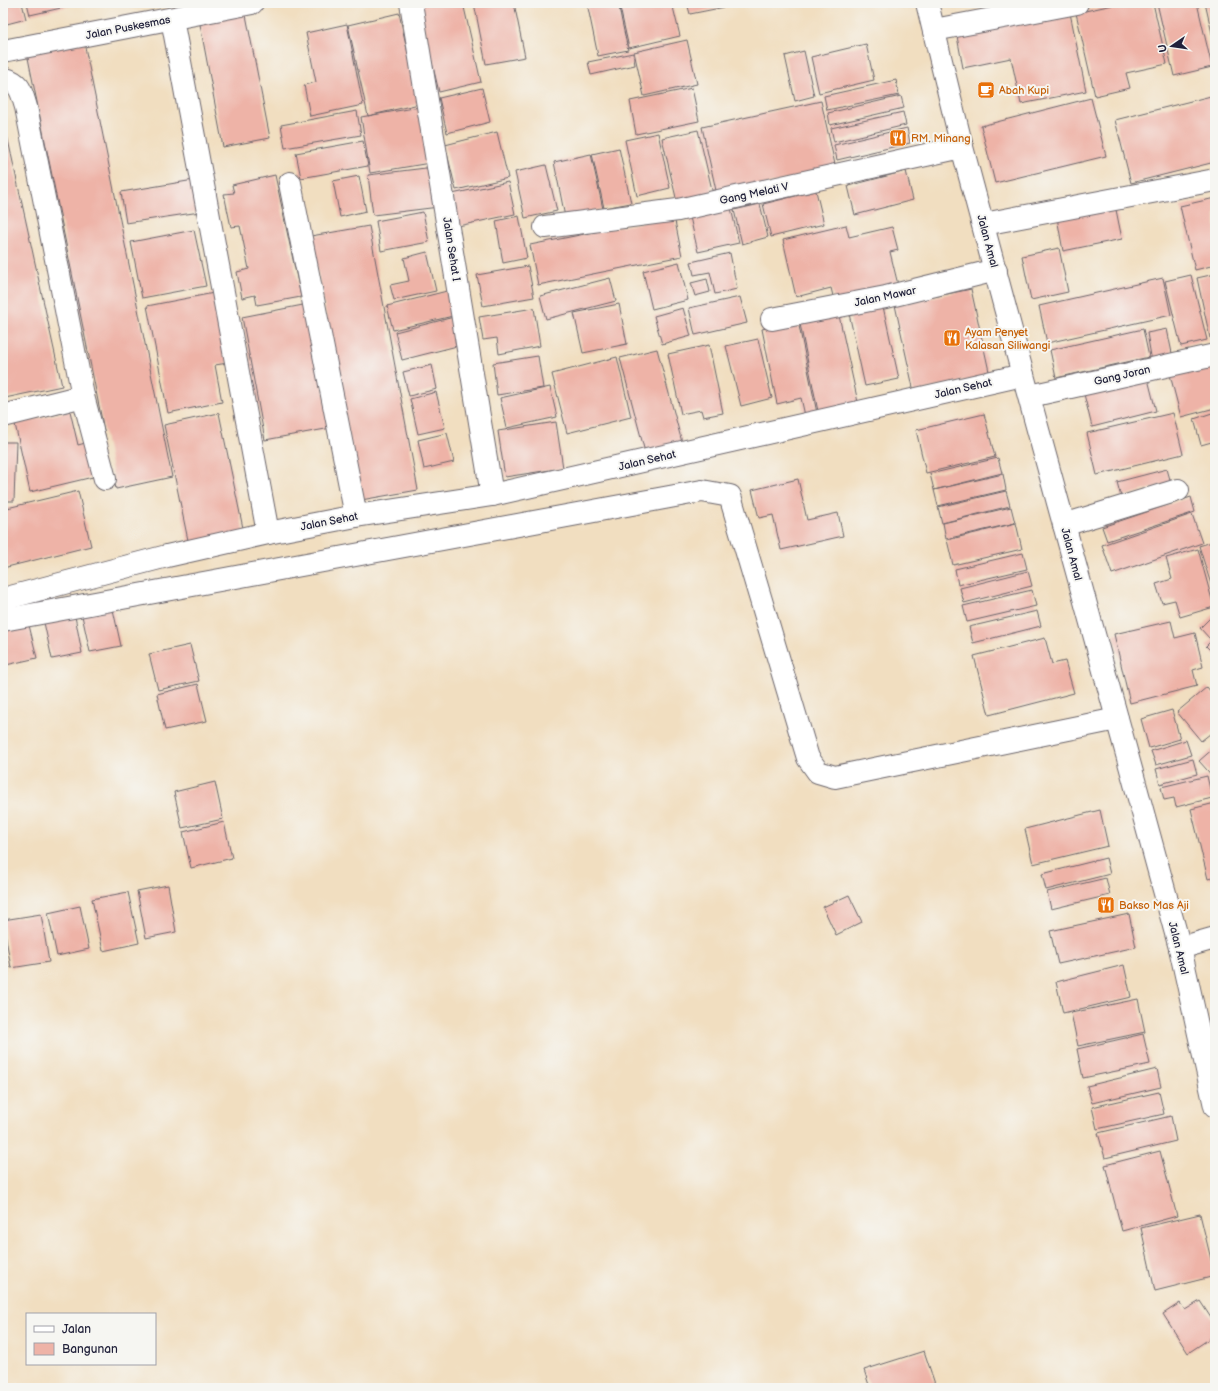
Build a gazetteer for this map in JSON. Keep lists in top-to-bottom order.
{
  "streets": {
    "street": [
      "Jalan Puskesmas",
      "Gang Melati V",
      "Jalan Amal",
      "Jalan Sehat I",
      "Jalan Mawar",
      "Gang Joran",
      "Jalan Sehat"
    ]
  },
  "crossings": [
    ["Gang Melati V", "Jalan Amal"],
    ["Jalan Amal", "Jalan Mawar"],
    ["Jalan Amal", "Gang Joran"],
    ["Jalan Amal", "Jalan Sehat"],
    ["Jalan Sehat I", "Jalan Sehat"]
  ],
  "places": {
    "cafe": ["Abah Kupi"],
    "restaurant": ["RM. Minang", "Ayam Penyet Kalasan Siliwangi", "Bakso Mas Aji"]
  },
  "legend": ["Jalan", "Bangunan"],
  "north": "left"
}
